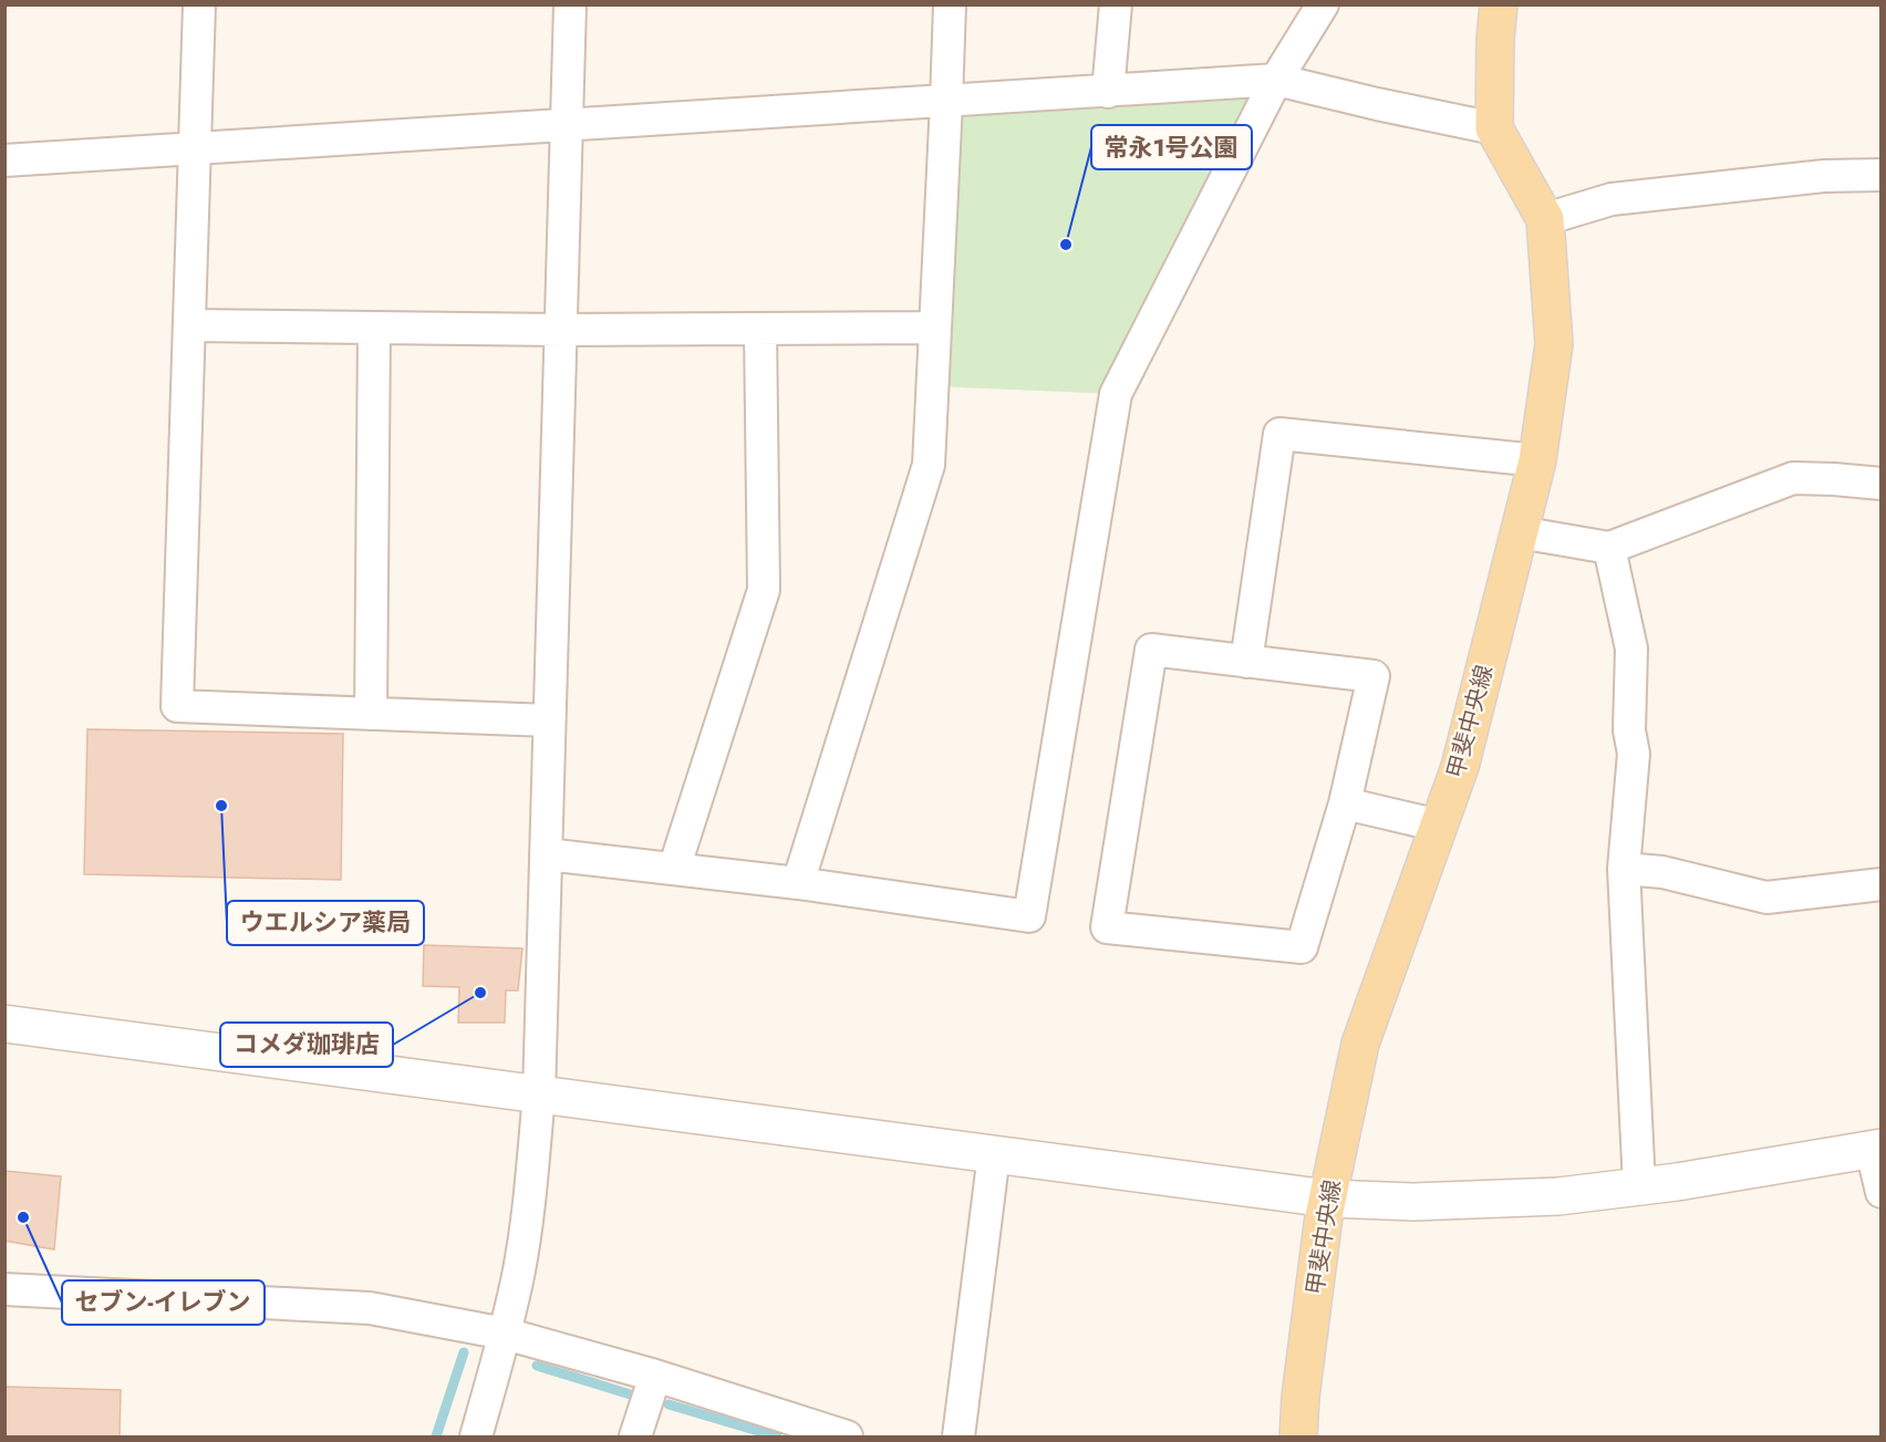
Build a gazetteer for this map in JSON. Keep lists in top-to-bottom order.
{
  "streets": {
    "main road": ["甲斐中央線"]
  },
  "places": [
    "常永1号公園",
    "ウエルシア薬局",
    "コメダ珈琲店",
    "セブン-イレブン"
  ]
}
